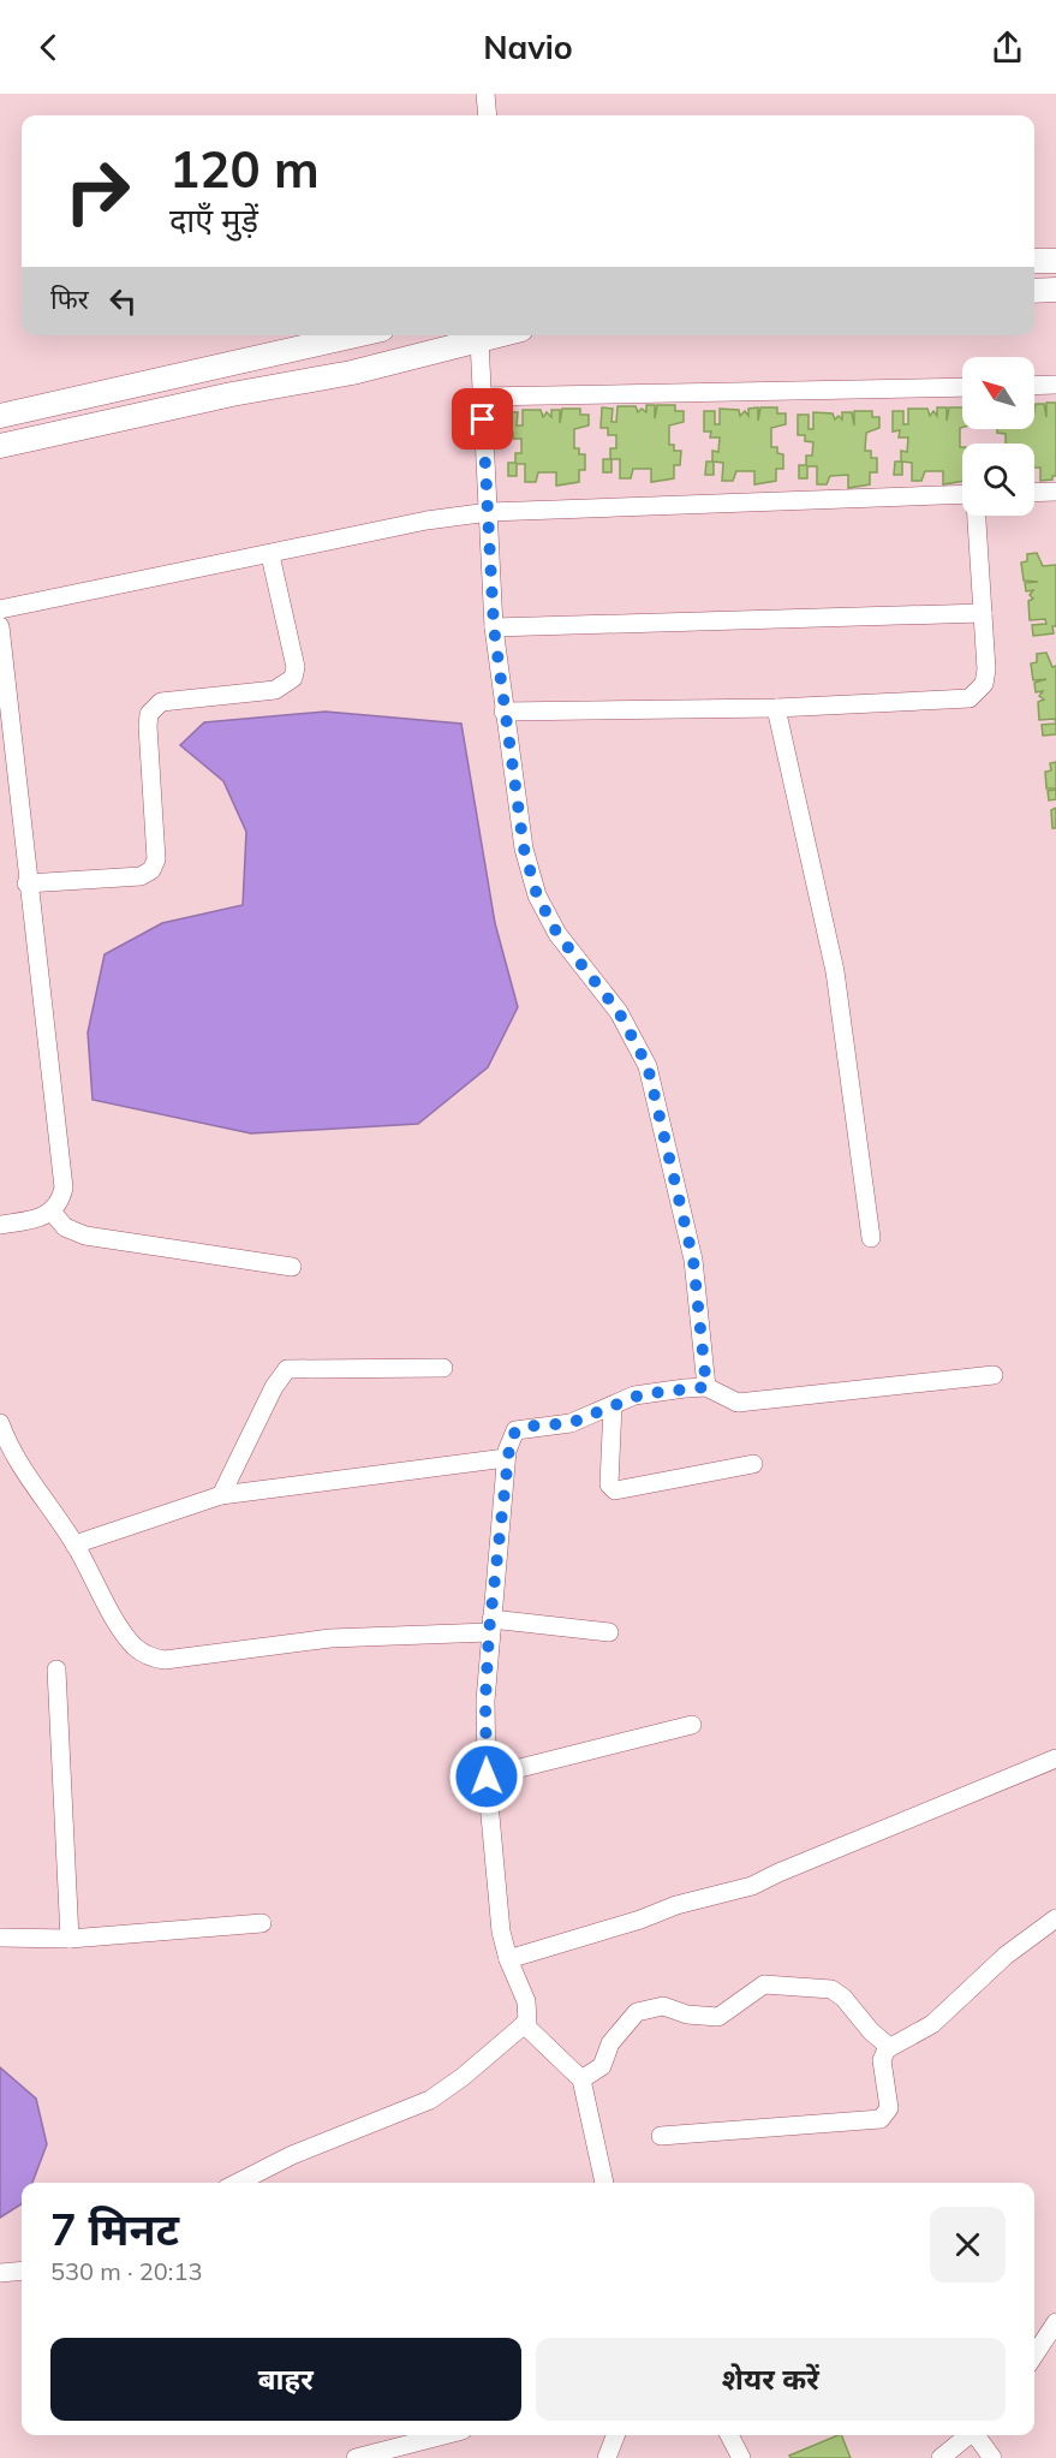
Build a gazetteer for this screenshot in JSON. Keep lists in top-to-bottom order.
{
  "north": "top left",
  "page": {
    "header": "Navio",
    "turn": ["120 m", "दाएँ मुड़ें"],
    "then": "फिर",
    "heading": ["7 मिनट", "530 m · 20:13"],
    "buttons": ["बाहर", "शेयर करें"]
  }
}
